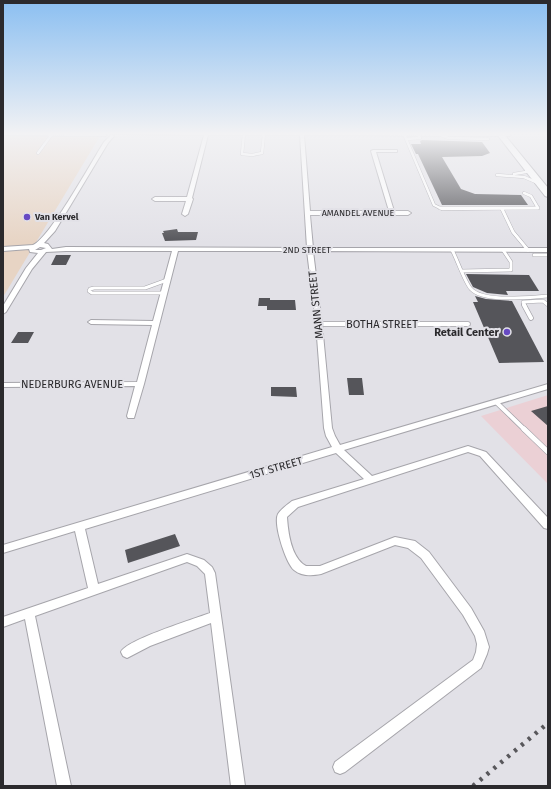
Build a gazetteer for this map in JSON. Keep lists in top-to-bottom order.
{
  "streets": {
    "street": [
      "AMANDEL AVENUE",
      "2ND STREET",
      "MANN STREET",
      "NEDERBURG AVENUE",
      "1ST STREET"
    ],
    "lane": ["BOTHA STREET"]
  },
  "crossings": [
    ["AMANDEL AVENUE", "MANN STREET"],
    ["2ND STREET", "MANN STREET"],
    ["2ND STREET", "NEDERBURG AVENUE"],
    ["MANN STREET", "BOTHA STREET"],
    ["MANN STREET", "1ST STREET"]
  ],
  "places": ["Van Kervel", "Retail Center"]
}
